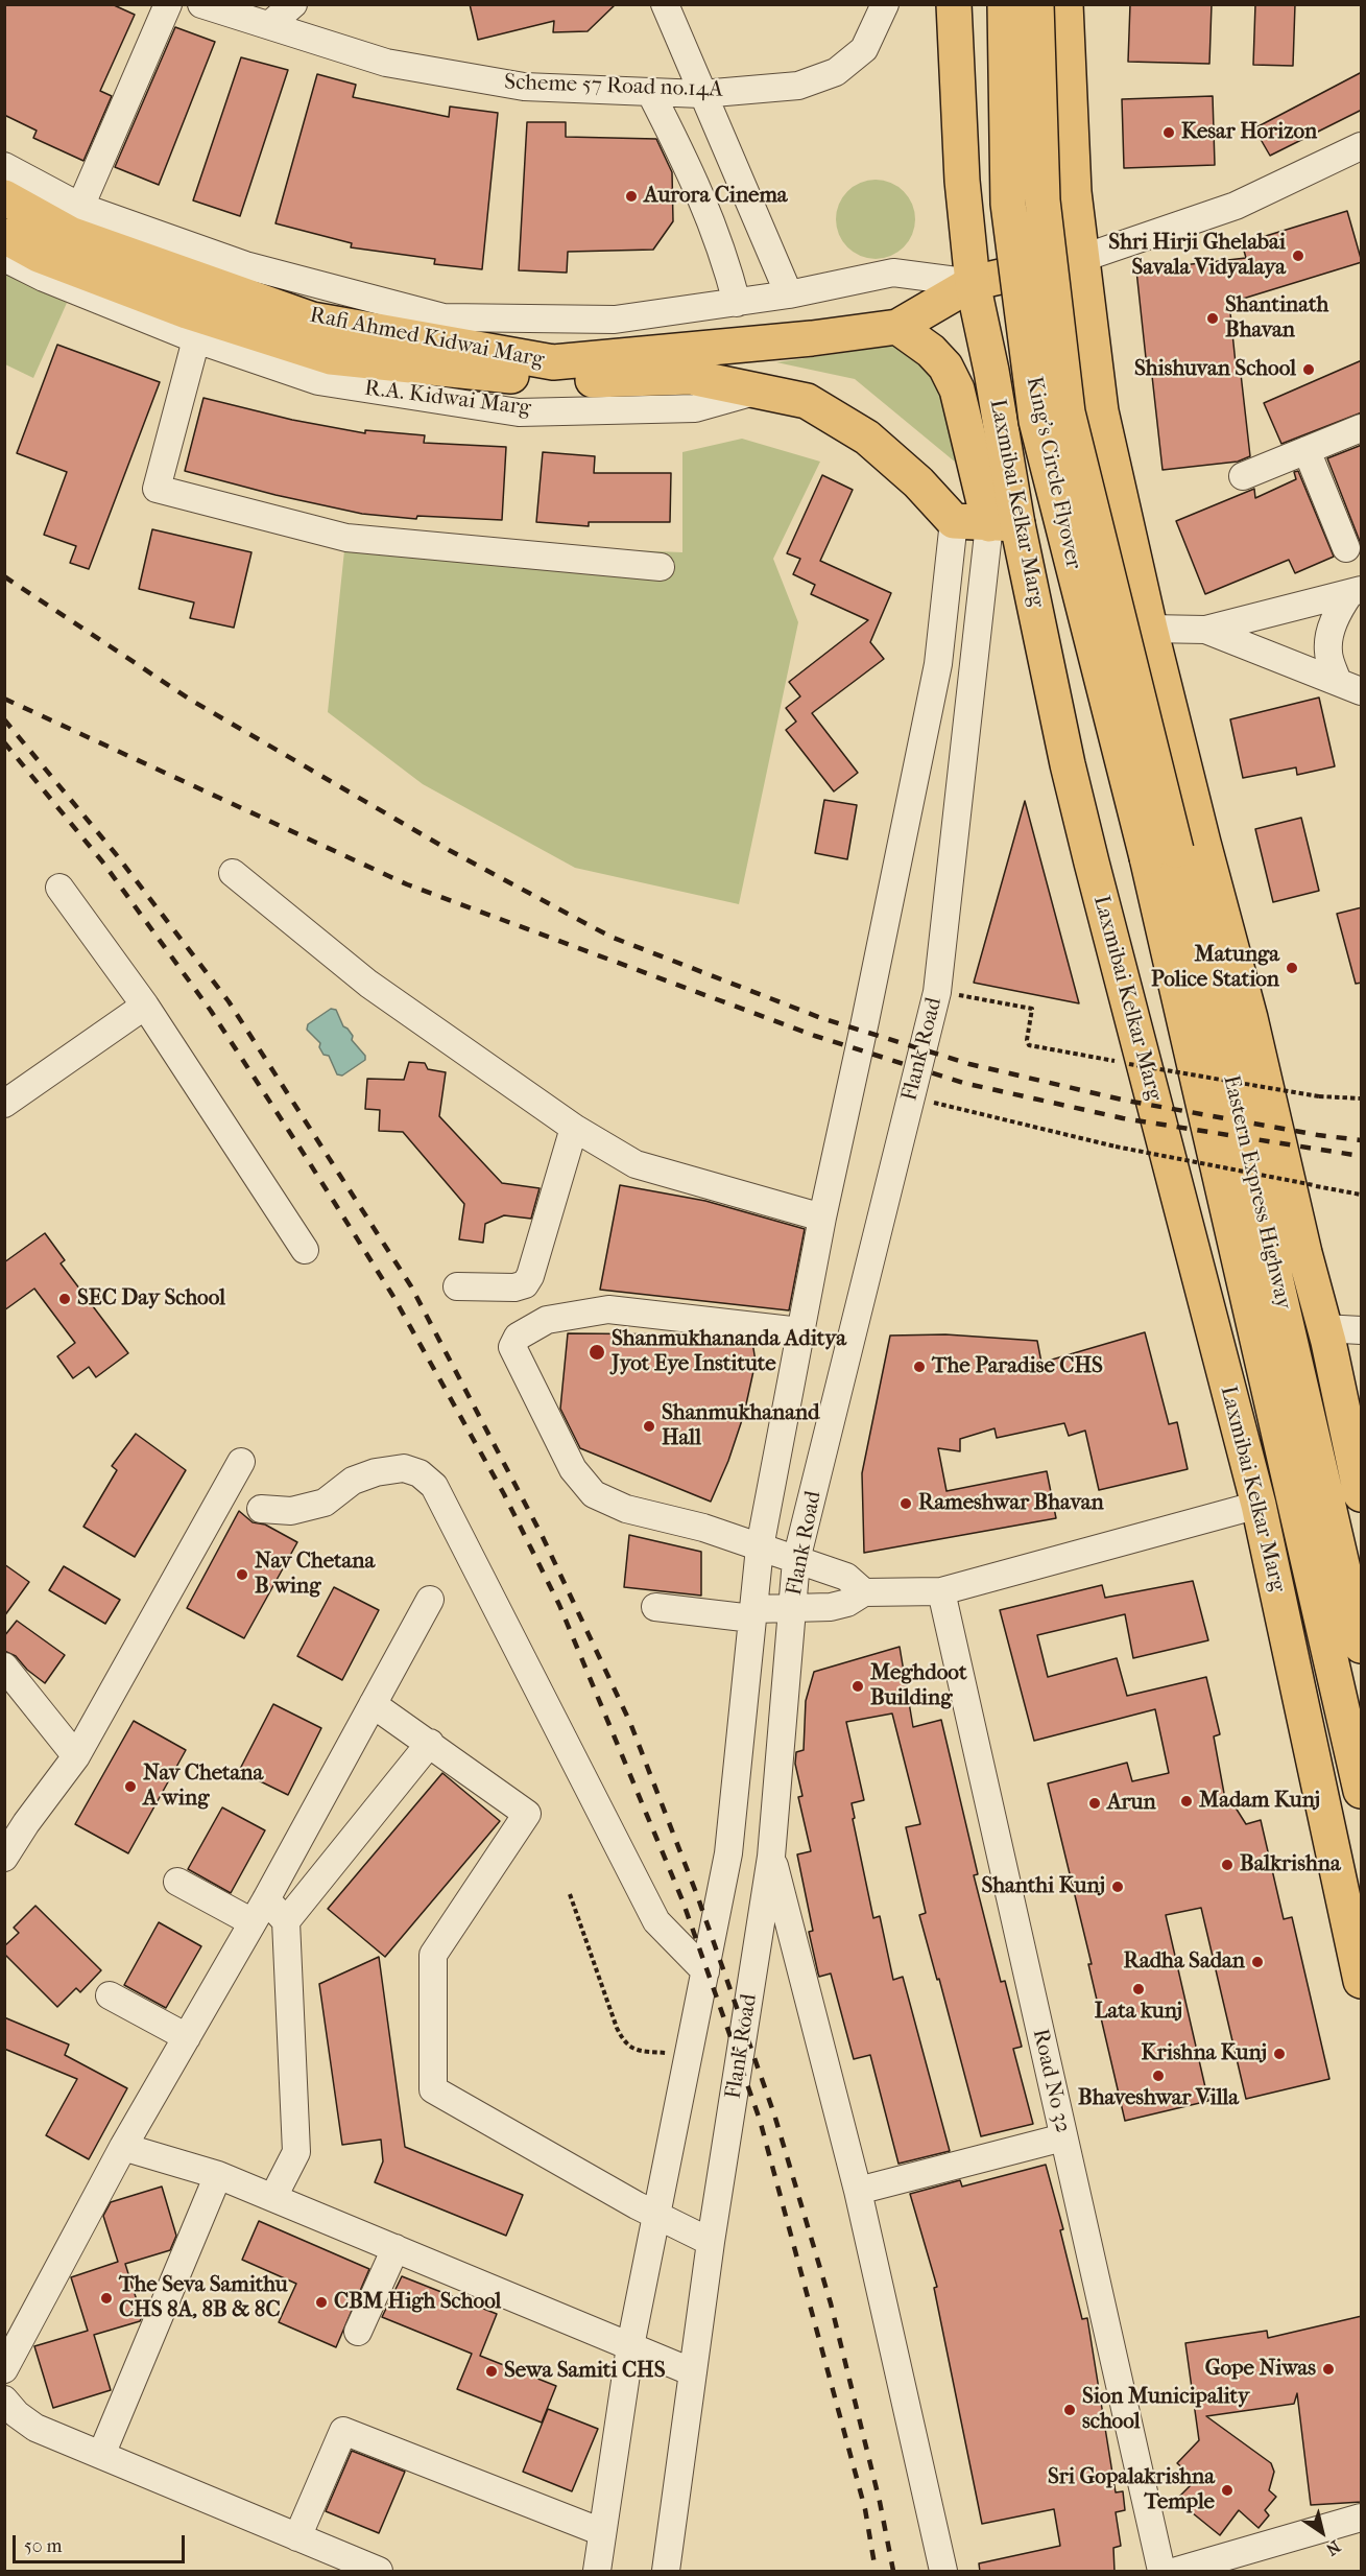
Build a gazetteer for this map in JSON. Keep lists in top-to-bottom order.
{
  "streets": {
    "main road": [
      "Rafi Ahmed Kidwai Marg",
      "R.A. Kidwai Marg",
      "King's Circle Flyover",
      "Laxmibai Kelkar Marg",
      "Eastern Express Highway"
    ],
    "street": ["Scheme 57 Road no.14A", "Flank Road", "Road No 32"]
  },
  "crossings": [
    ["Rafi Ahmed Kidwai Marg", "Laxmibai Kelkar Marg"],
    ["King's Circle Flyover", "Eastern Express Highway"],
    ["Laxmibai Kelkar Marg", "Flank Road"]
  ],
  "places": [
    "Kesar Horizon",
    "Aurora Cinema",
    "Shri Hirji Ghelabai Savala Vidyalaya",
    "Shantinath Bhavan",
    "Shishuvan School",
    "Matunga Police Station",
    "SEC Day School",
    "Shanmukhananda Aditya Jyot Eye Institute",
    "The Paradise CHS",
    "Shanmukhanand Hall",
    "Rameshwar Bhavan",
    "Nav Chetana B wing",
    "Meghdoot Building",
    "Nav Chetana A wing",
    "Madam Kunj",
    "Arun",
    "Balkrishna",
    "Shanthi Kunj",
    "Radha Sadan",
    "Lata kunj",
    "Krishna Kunj",
    "Bhaveshwar Villa",
    "The Seva Samithu CHS 8A, 8B & 8C",
    "CBM High School",
    "Gope Niwas",
    "Sewa Samiti CHS",
    "Sion Municipality school",
    "Sri Gopalakrishna Temple"
  ],
  "scale_bar": "50 m",
  "north": "bottom right"
}
